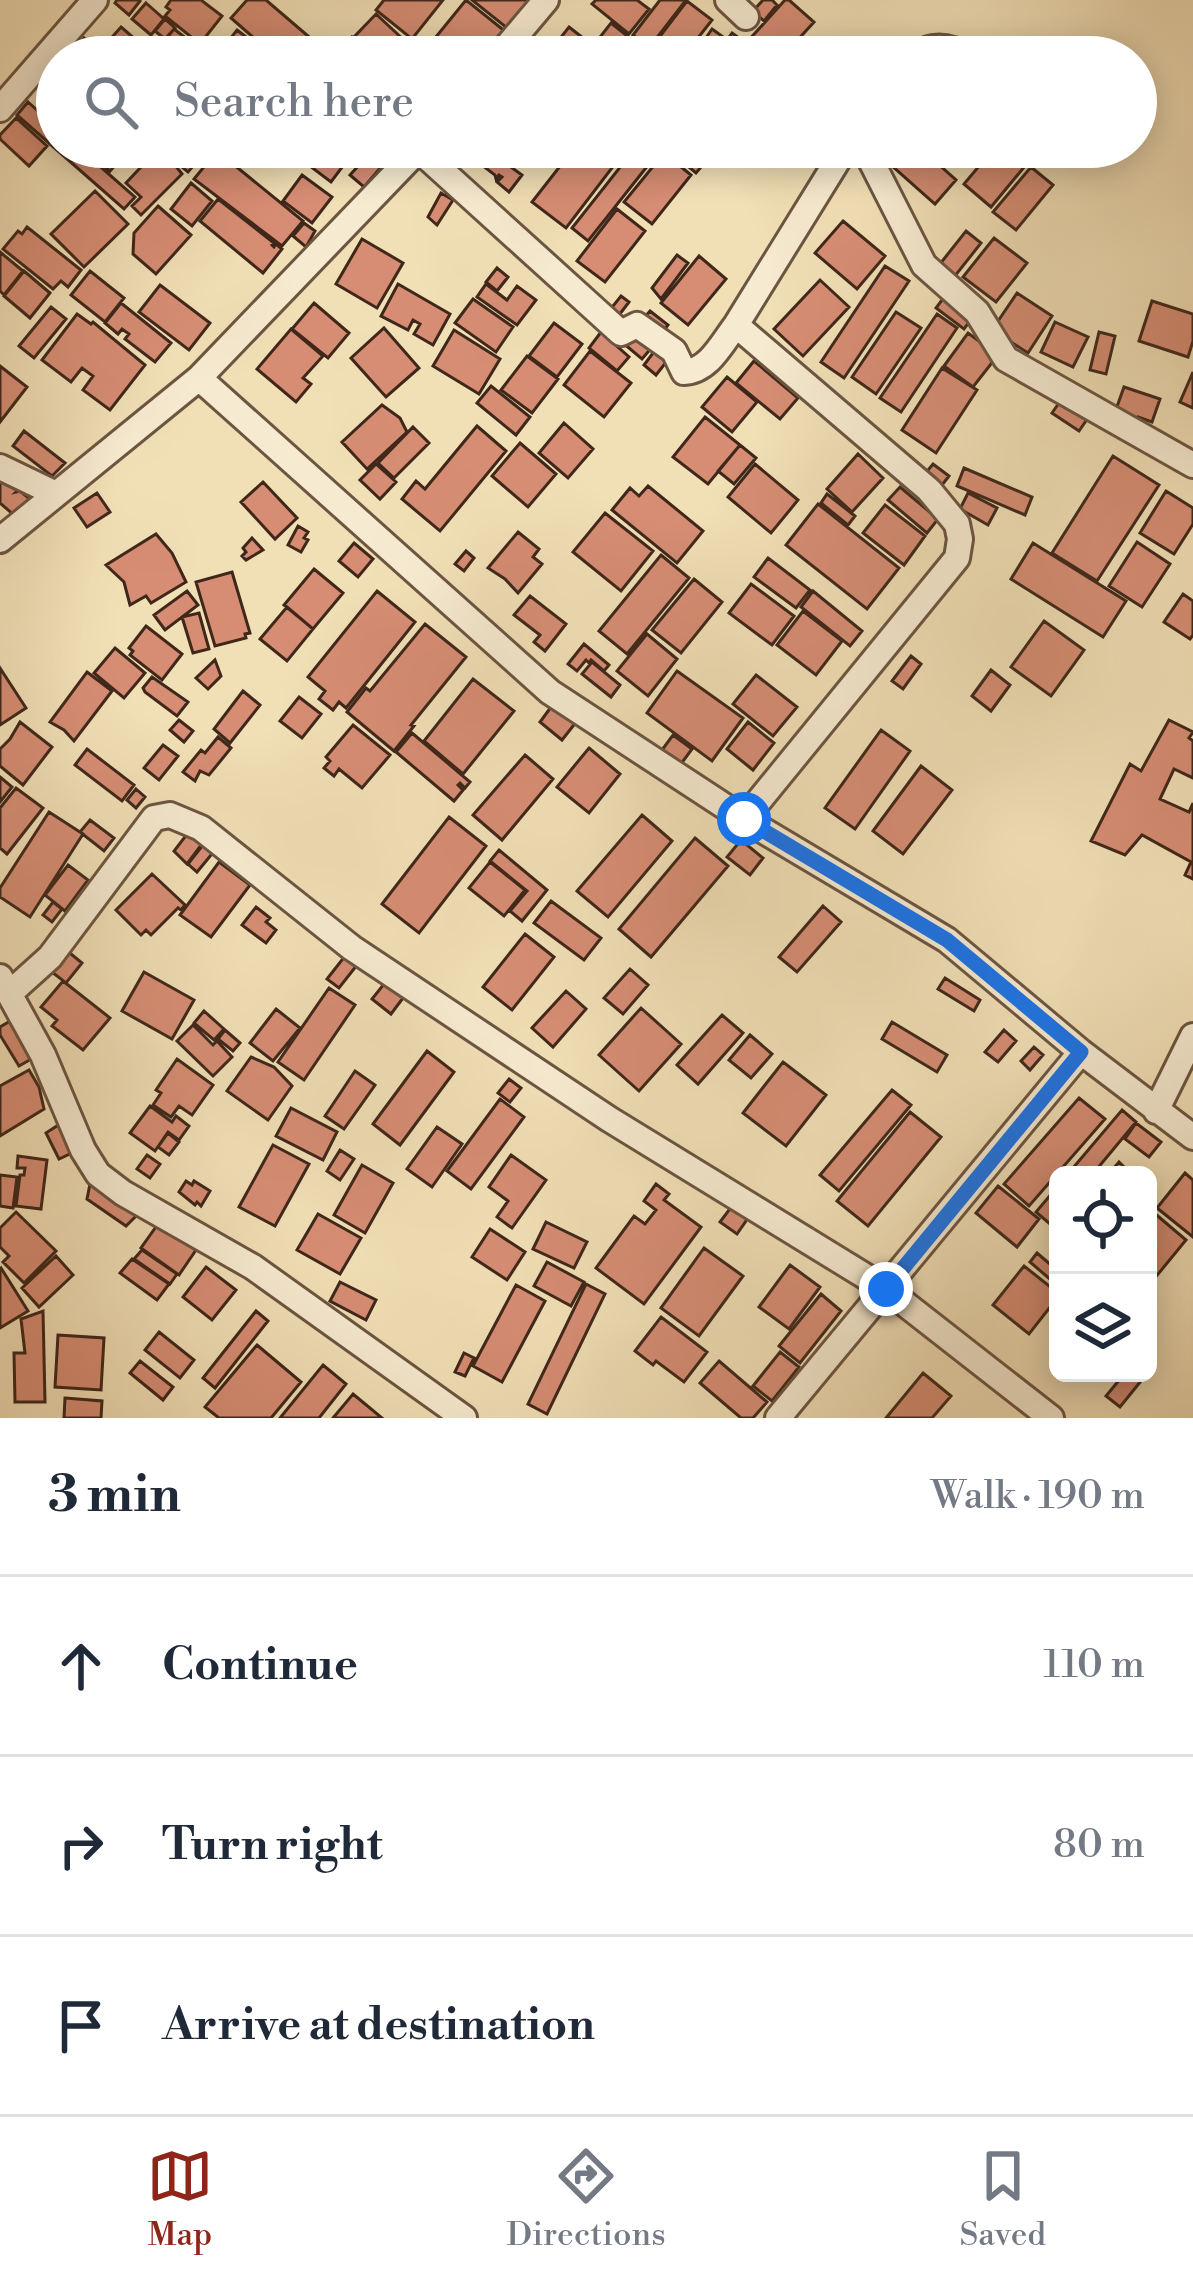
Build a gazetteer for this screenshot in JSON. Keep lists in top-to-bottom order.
{
  "page": {
    "search": "Search here",
    "heading": ["3 min", "Walk · 190 m"],
    "list": [
      ["Continue", "110 m"],
      ["Turn right", "80 m"],
      "Arrive at destination"
    ],
    "nav": ["Map", "Directions", "Saved"]
  }
}
